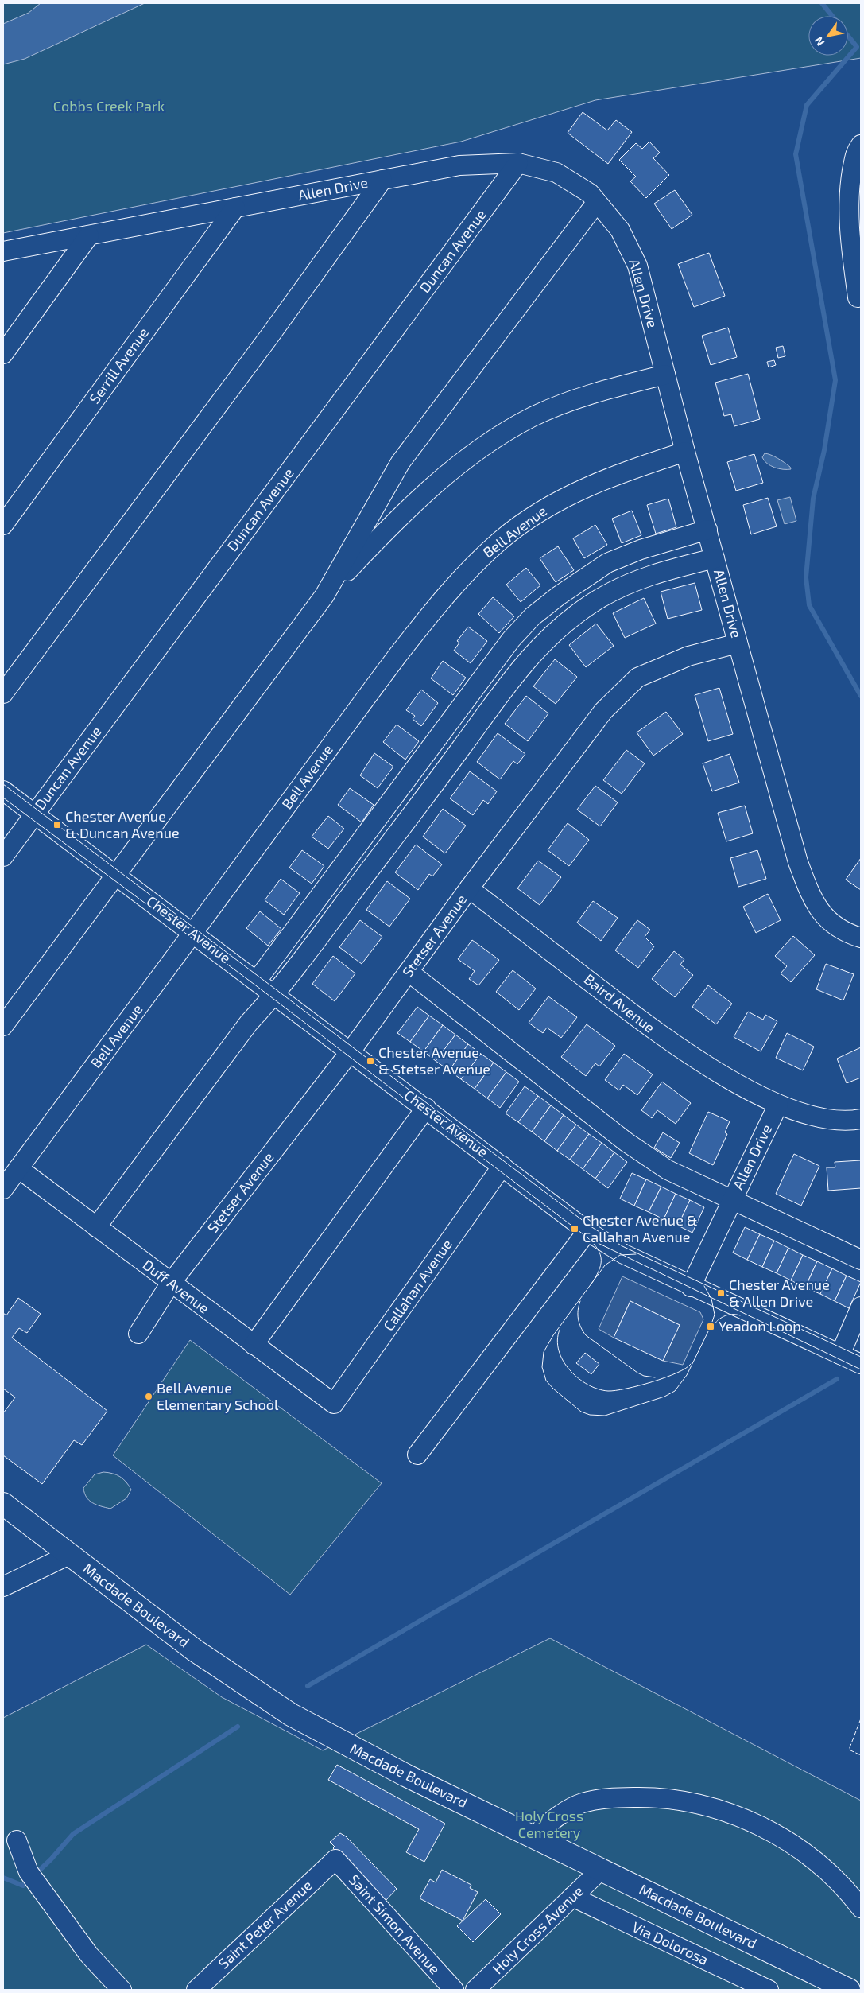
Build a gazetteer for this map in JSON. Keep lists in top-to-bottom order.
{
  "streets": {
    "main road": ["Macdade Boulevard"],
    "street": [
      "Allen Drive",
      "Duncan Avenue",
      "Serrill Avenue",
      "Bell Avenue",
      "Chester Avenue",
      "Stetser Avenue",
      "Baird Avenue",
      "Callahan Avenue",
      "Duff Avenue",
      "Saint Peter Avenue",
      "Saint Simon Avenue",
      "Holy Cross Avenue",
      "Via Dolorosa"
    ]
  },
  "crossings": [
    ["Allen Drive", "Duncan Avenue"],
    ["Allen Drive", "Serrill Avenue"],
    ["Allen Drive", "Bell Avenue"],
    ["Allen Drive", "Chester Avenue"],
    ["Allen Drive", "Stetser Avenue"],
    ["Allen Drive", "Baird Avenue"],
    ["Duncan Avenue", "Chester Avenue"],
    ["Bell Avenue", "Chester Avenue"],
    ["Bell Avenue", "Duff Avenue"],
    ["Chester Avenue", "Stetser Avenue"],
    ["Chester Avenue", "Callahan Avenue"],
    ["Stetser Avenue", "Baird Avenue"],
    ["Stetser Avenue", "Duff Avenue"],
    ["Callahan Avenue", "Duff Avenue"],
    ["Macdade Boulevard", "Holy Cross Avenue"],
    ["Saint Peter Avenue", "Saint Simon Avenue"],
    ["Holy Cross Avenue", "Via Dolorosa"]
  ],
  "parks": ["Cobbs Creek Park", "Holy Cross Cemetery"],
  "places": {
    "transit": [
      "Chester Avenue & Duncan Avenue",
      "Chester Avenue & Stetser Avenue",
      "Chester Avenue & Callahan Avenue",
      "Chester Avenue & Allen Drive",
      "Yeadon Loop"
    ],
    "other": ["Bell Avenue Elementary School"]
  },
  "north": "bottom left"
}
